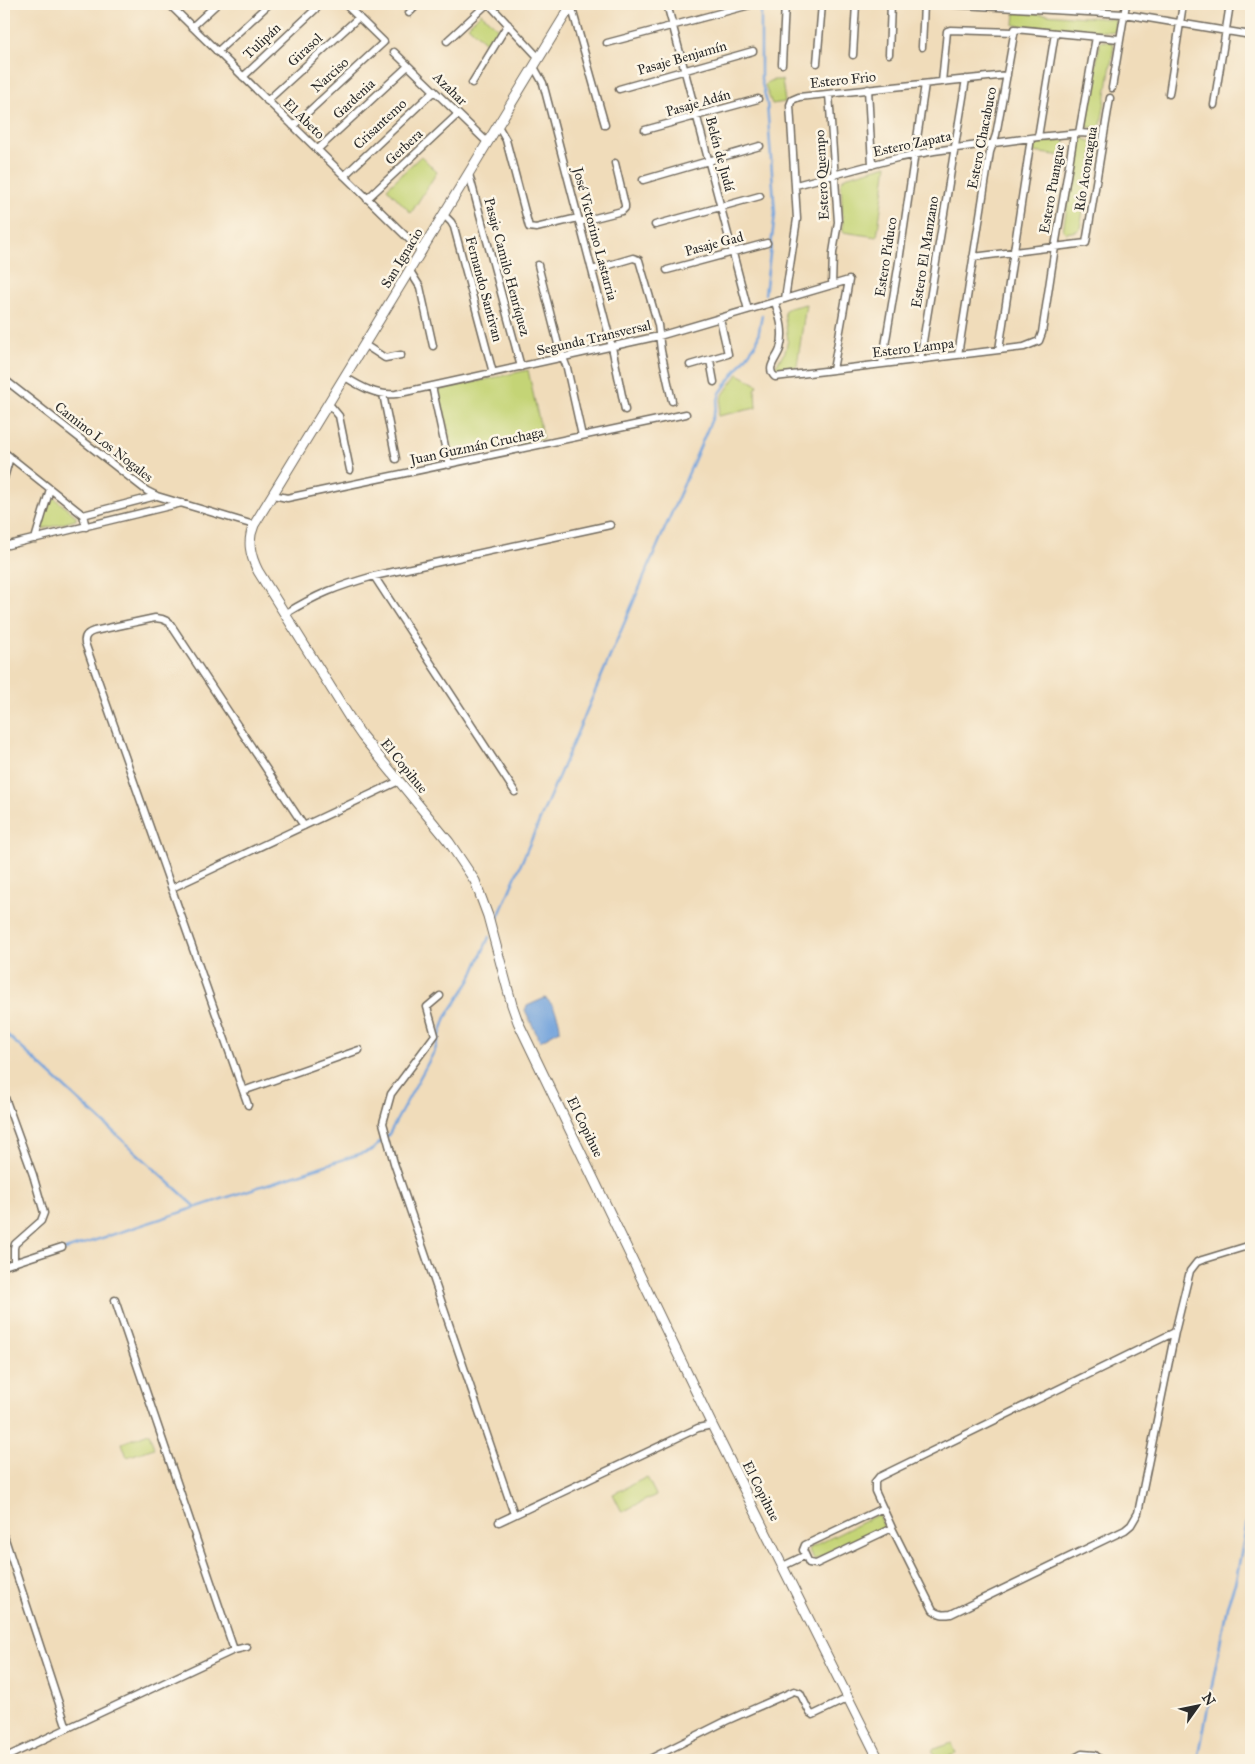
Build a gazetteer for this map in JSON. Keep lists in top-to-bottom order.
{
  "streets": {
    "main road": ["San Ignacio", "El Copihue"],
    "street": [
      "Tulipán",
      "Girasol",
      "Pasaje Benjamín",
      "Narciso",
      "Estero Frio",
      "Azahar",
      "Gardenia",
      "Pasaje Adán",
      "El Abeto",
      "Crisantemo",
      "Estero Chacabuco",
      "Estero Zapata",
      "Gerbera",
      "Belén de Judá",
      "Río Aconcagua",
      "Estero Quempo",
      "Estero Puangue",
      "José Victorino Lastarria",
      "Pasaje Gad",
      "Estero El Manzano",
      "Estero Piduco",
      "Pasaje Camilo Henríquez",
      "Fernando Santivan",
      "Segunda Transversal",
      "Estero Lampa",
      "Camino Los Nogales",
      "Juan Guzmán Cruchaga"
    ]
  },
  "crossings": [
    ["Tulipán", "El Abeto"],
    ["Girasol", "Narciso"],
    ["Girasol", "El Abeto"],
    ["Pasaje Benjamín", "Belén de Judá"],
    ["Narciso", "El Abeto"],
    ["Estero Frio", "Estero Chacabuco"],
    ["Estero Frio", "Estero Zapata"],
    ["Estero Frio", "Estero Quempo"],
    ["Estero Frio", "Estero El Manzano"],
    ["Estero Frio", "Estero Piduco"],
    ["Estero Frio", "Segunda Transversal"],
    ["Azahar", "Gardenia"],
    ["Azahar", "Crisantemo"],
    ["Azahar", "Gerbera"],
    ["Azahar", "San Ignacio"],
    ["Gardenia", "El Abeto"],
    ["Pasaje Adán", "Belén de Judá"],
    ["El Abeto", "Crisantemo"],
    ["El Abeto", "Gerbera"],
    ["El Abeto", "San Ignacio"],
    ["Estero Chacabuco", "Estero Zapata"],
    ["Estero Chacabuco", "Estero Lampa"],
    ["Estero Zapata", "Estero Quempo"],
    ["Estero Zapata", "Estero Puangue"],
    ["Estero Zapata", "Estero El Manzano"],
    ["Estero Zapata", "Estero Piduco"],
    ["Belén de Judá", "Pasaje Gad"],
    ["Belén de Judá", "Segunda Transversal"],
    ["Río Aconcagua", "Estero Puangue"],
    ["Río Aconcagua", "Estero Lampa"],
    ["Estero Quempo", "Segunda Transversal"],
    ["Estero Puangue", "Estero Lampa"],
    ["José Victorino Lastarria", "San Ignacio"],
    ["José Victorino Lastarria", "Segunda Transversal"],
    ["Estero El Manzano", "Estero Lampa"],
    ["Estero Piduco", "Estero Lampa"],
    ["San Ignacio", "Pasaje Camilo Henríquez"],
    ["San Ignacio", "Fernando Santivan"],
    ["San Ignacio", "Segunda Transversal"],
    ["San Ignacio", "Camino Los Nogales"],
    ["San Ignacio", "Juan Guzmán Cruchaga"],
    ["San Ignacio", "El Copihue"],
    ["Pasaje Camilo Henríquez", "Segunda Transversal"],
    ["Fernando Santivan", "Segunda Transversal"],
    ["Segunda Transversal", "Estero Lampa"],
    ["Camino Los Nogales", "El Copihue"]
  ],
  "north": "top right"
}
